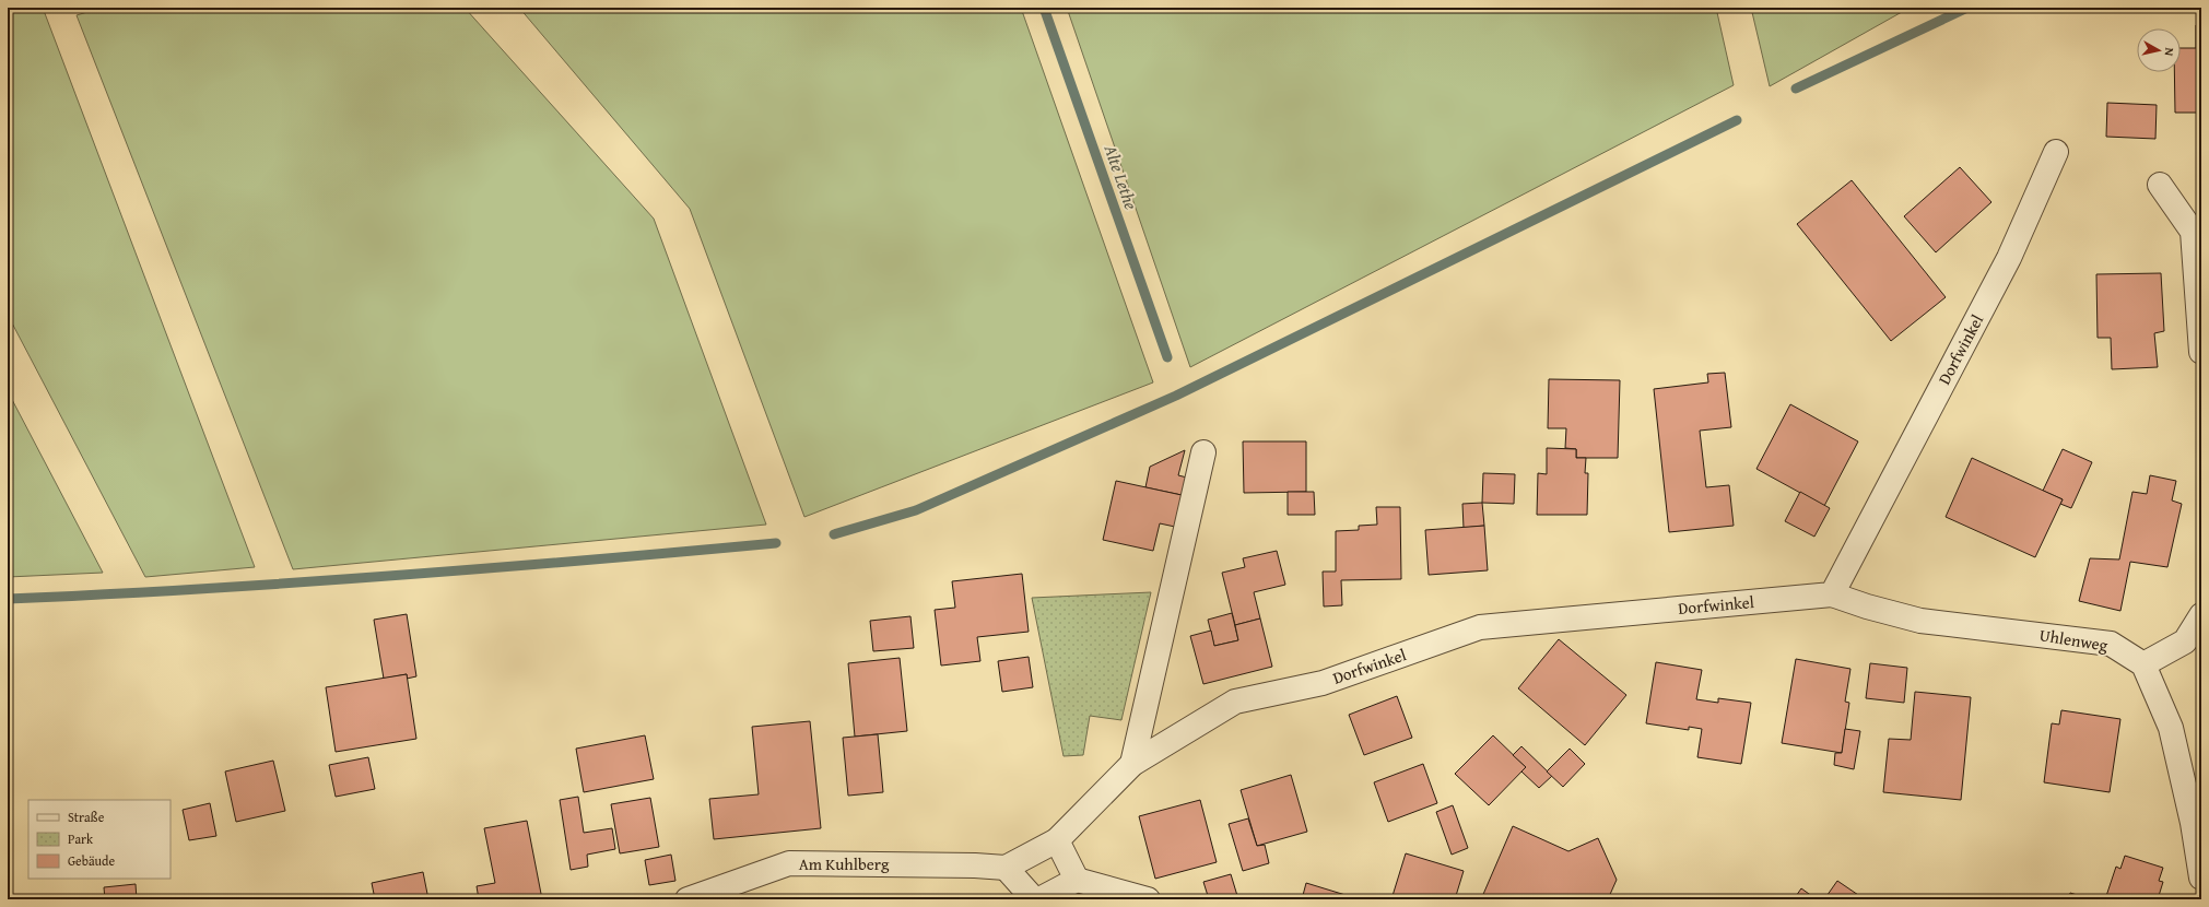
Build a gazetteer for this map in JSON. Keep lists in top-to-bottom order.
{
  "streets": {
    "street": ["Dorfwinkel", "Uhlenweg", "Am Kuhlberg"]
  },
  "crossings": [
    ["Dorfwinkel", "Uhlenweg"],
    ["Dorfwinkel", "Am Kuhlberg"]
  ],
  "water": ["Alte Lethe"],
  "legend": ["Straße", "Park", "Gebäude"],
  "north": "right"
}
